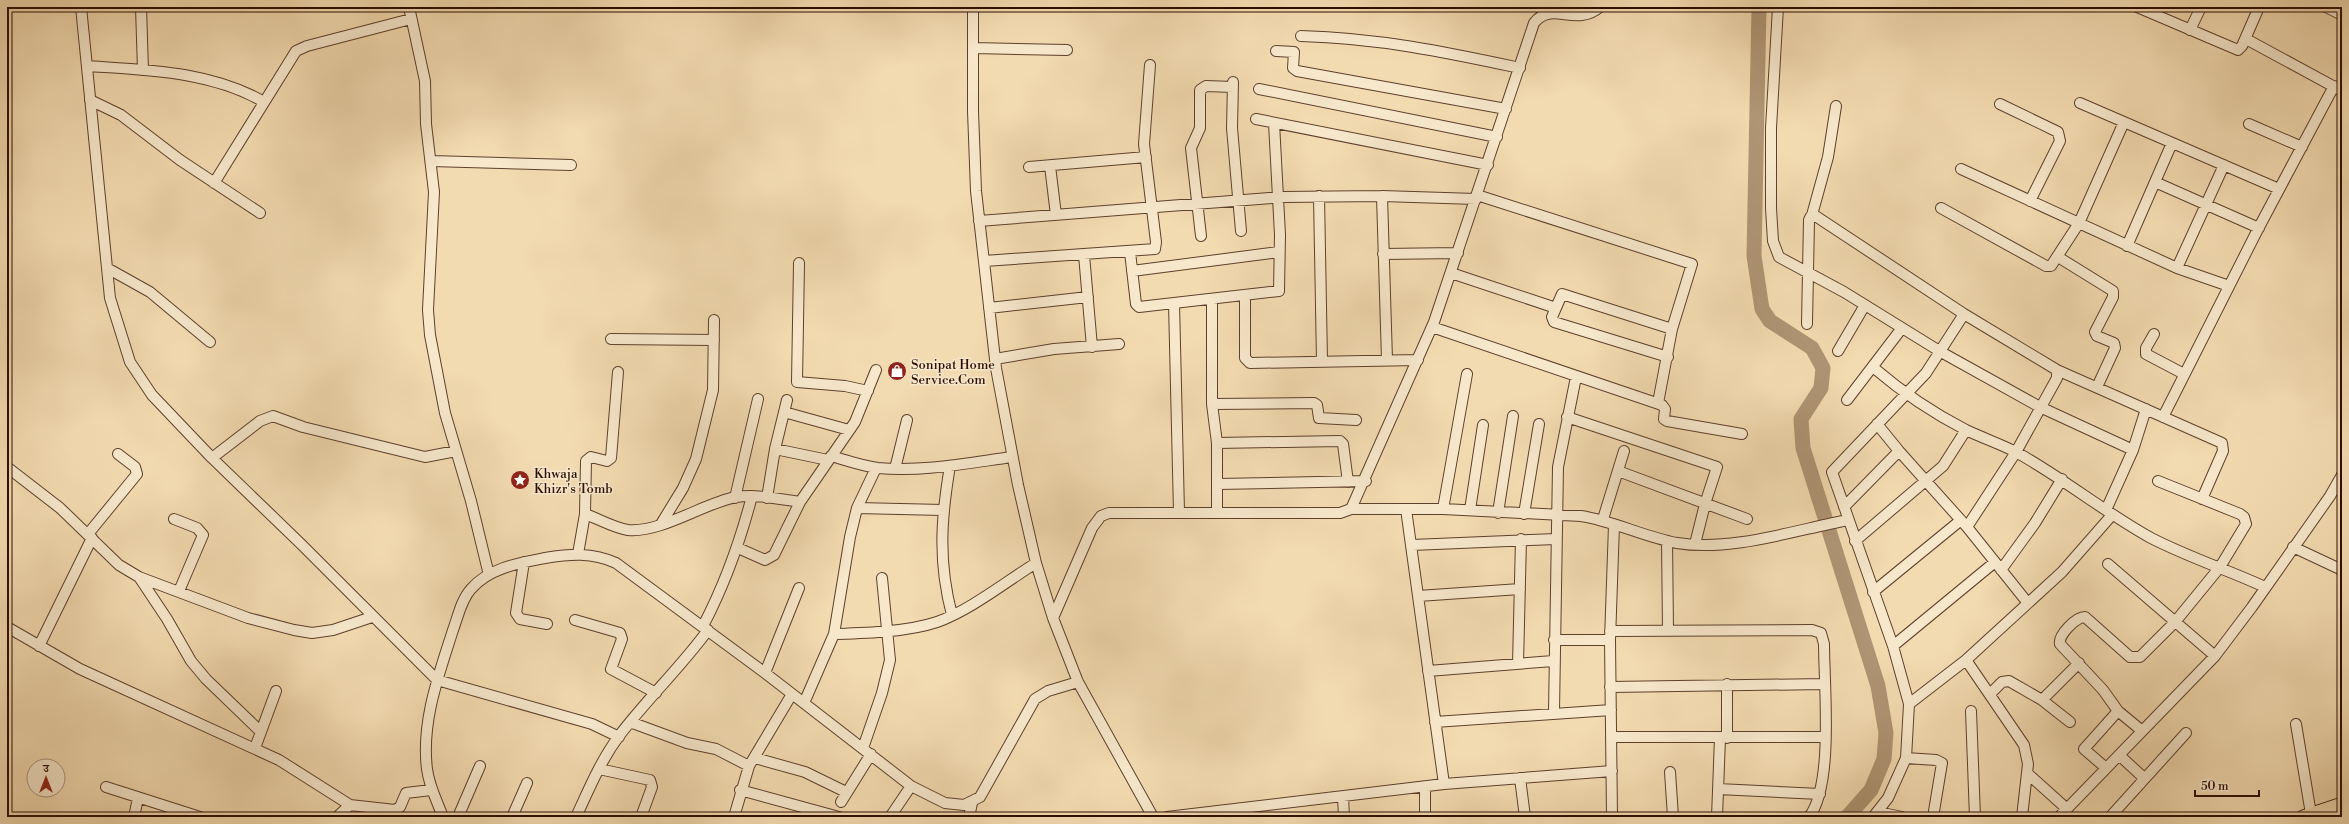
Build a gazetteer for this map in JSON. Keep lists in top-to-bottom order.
{
  "places": {
    "shop": ["Sonipat Home Service.Com"],
    "place": ["Khwaja Khizr's Tomb"]
  },
  "scale_bar": "50 m",
  "north": "top"
}
